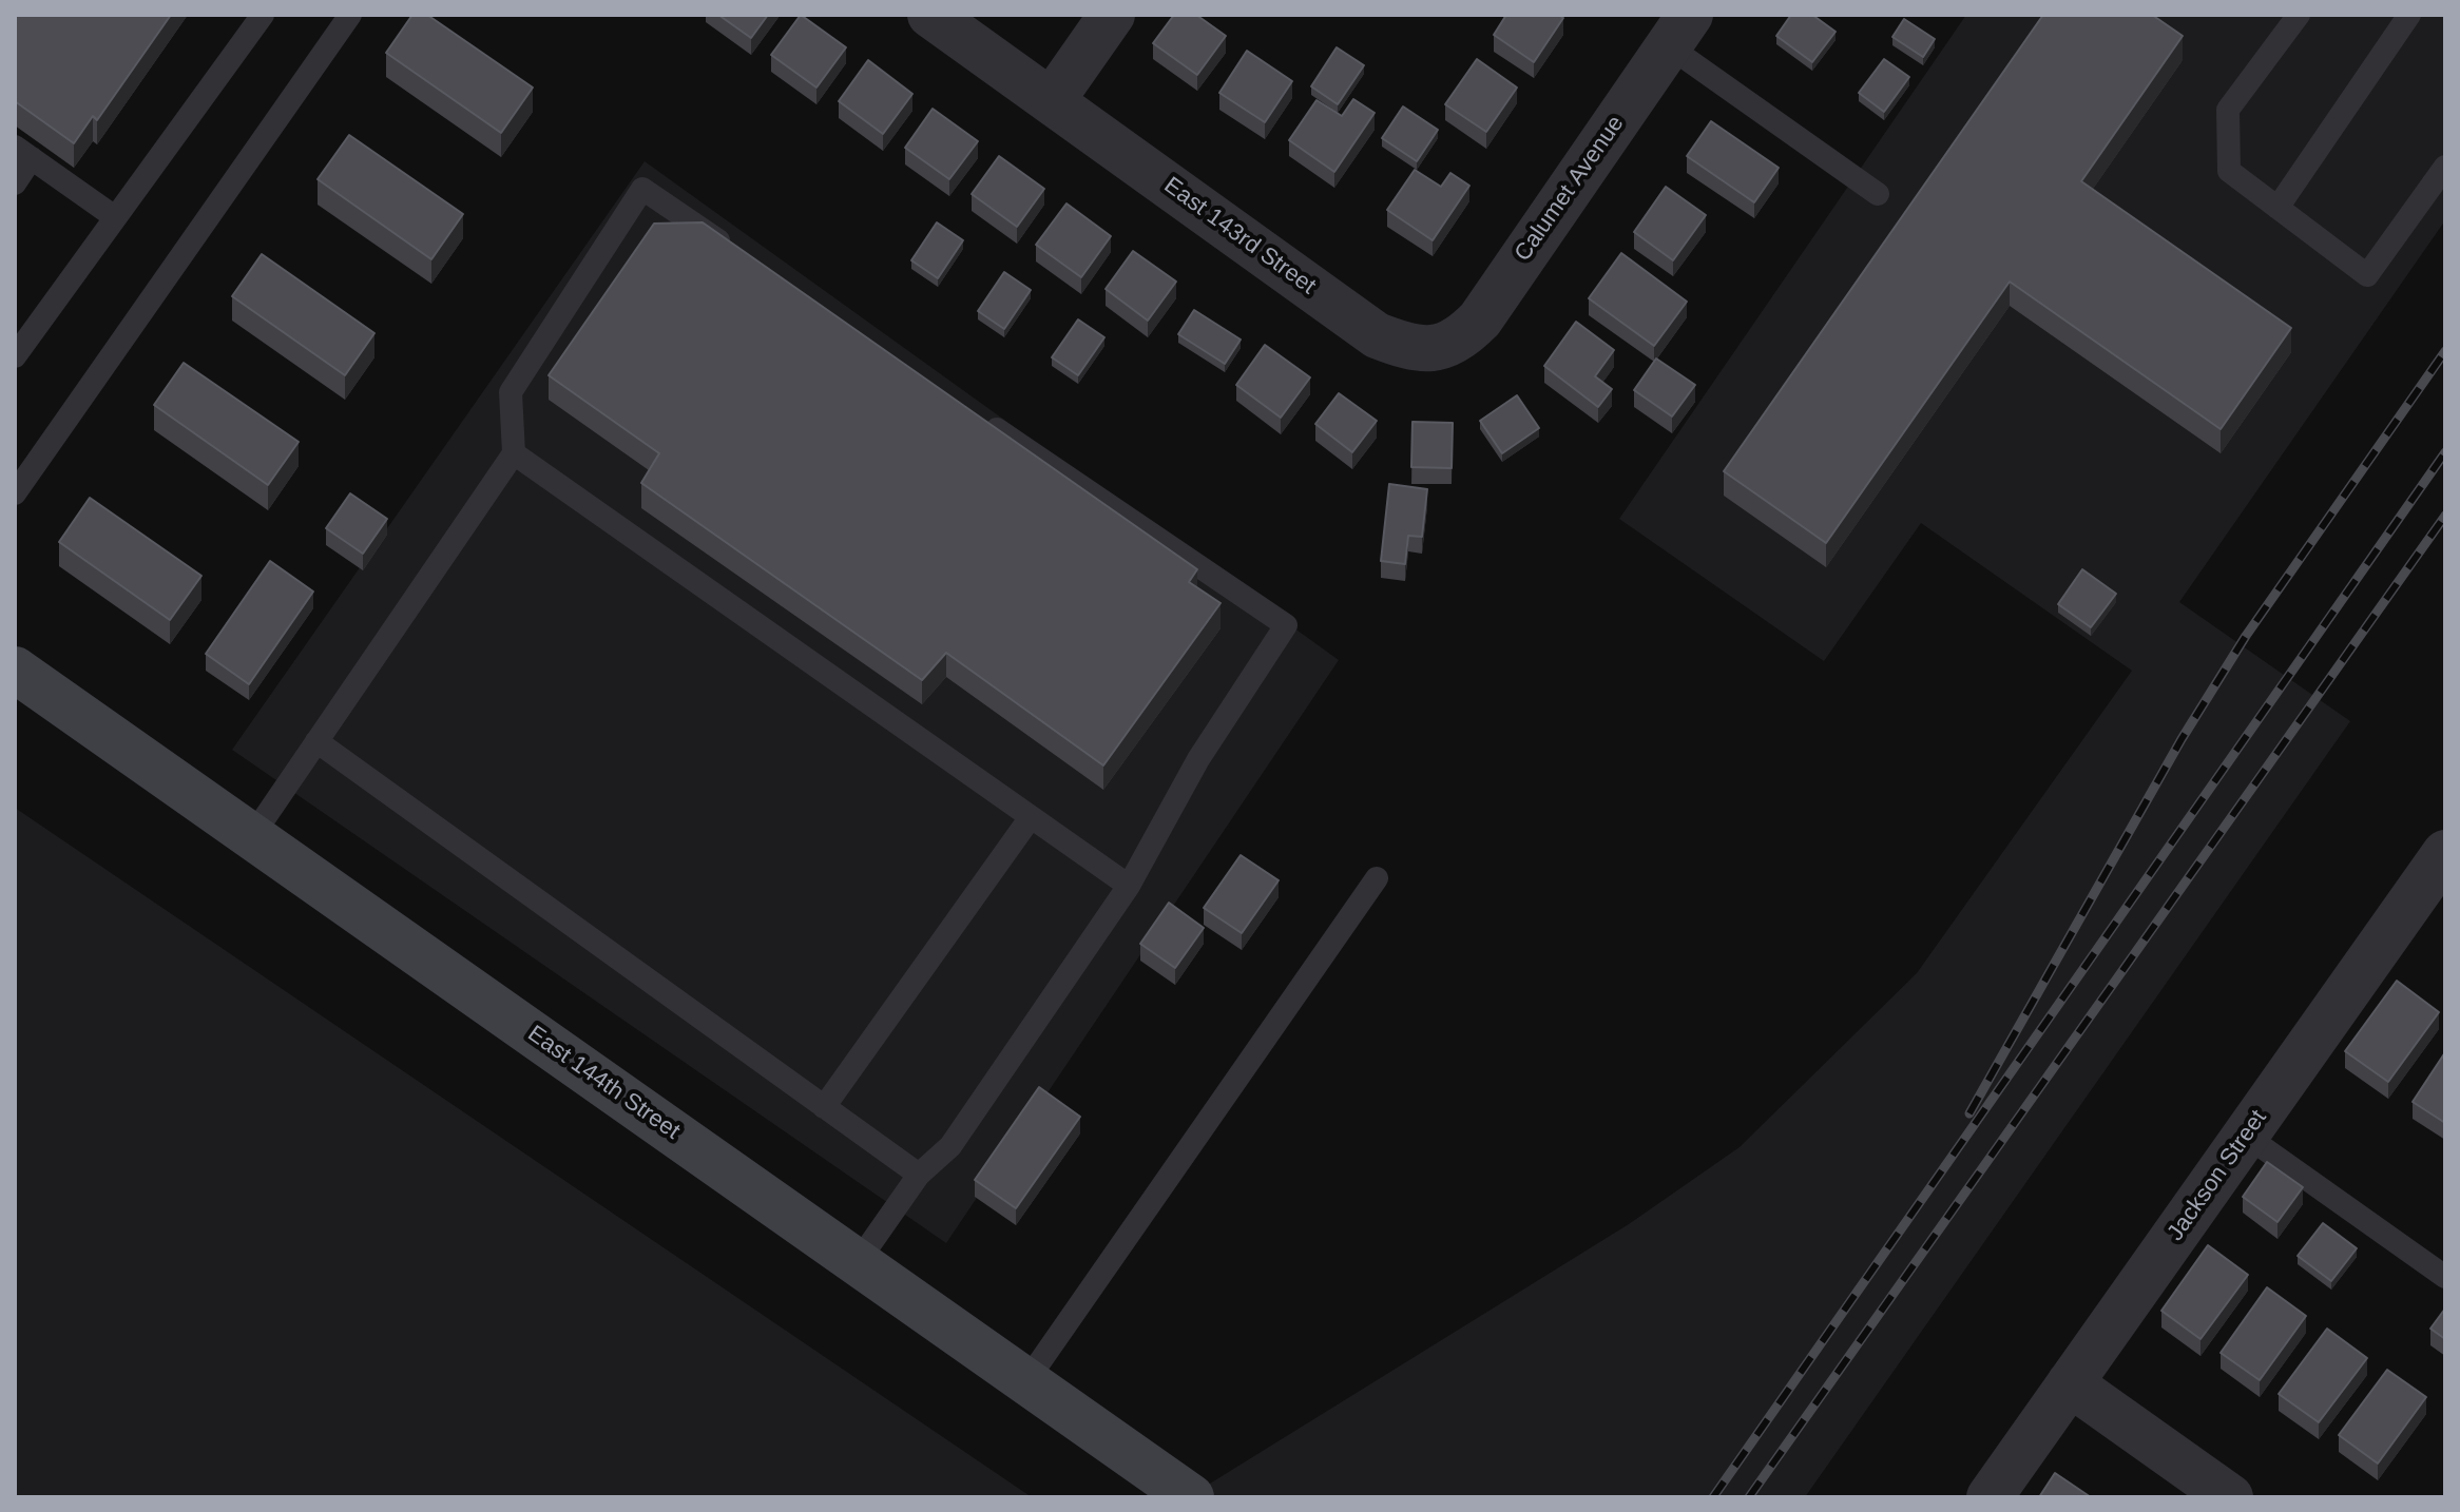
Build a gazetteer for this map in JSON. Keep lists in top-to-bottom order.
{
  "streets": {
    "street": [
      "Calumet Avenue",
      "East 143rd Street",
      "East 144th Street",
      "Jackson Street"
    ]
  },
  "crossings": [
    ["Calumet Avenue", "East 143rd Street"]
  ]
}
